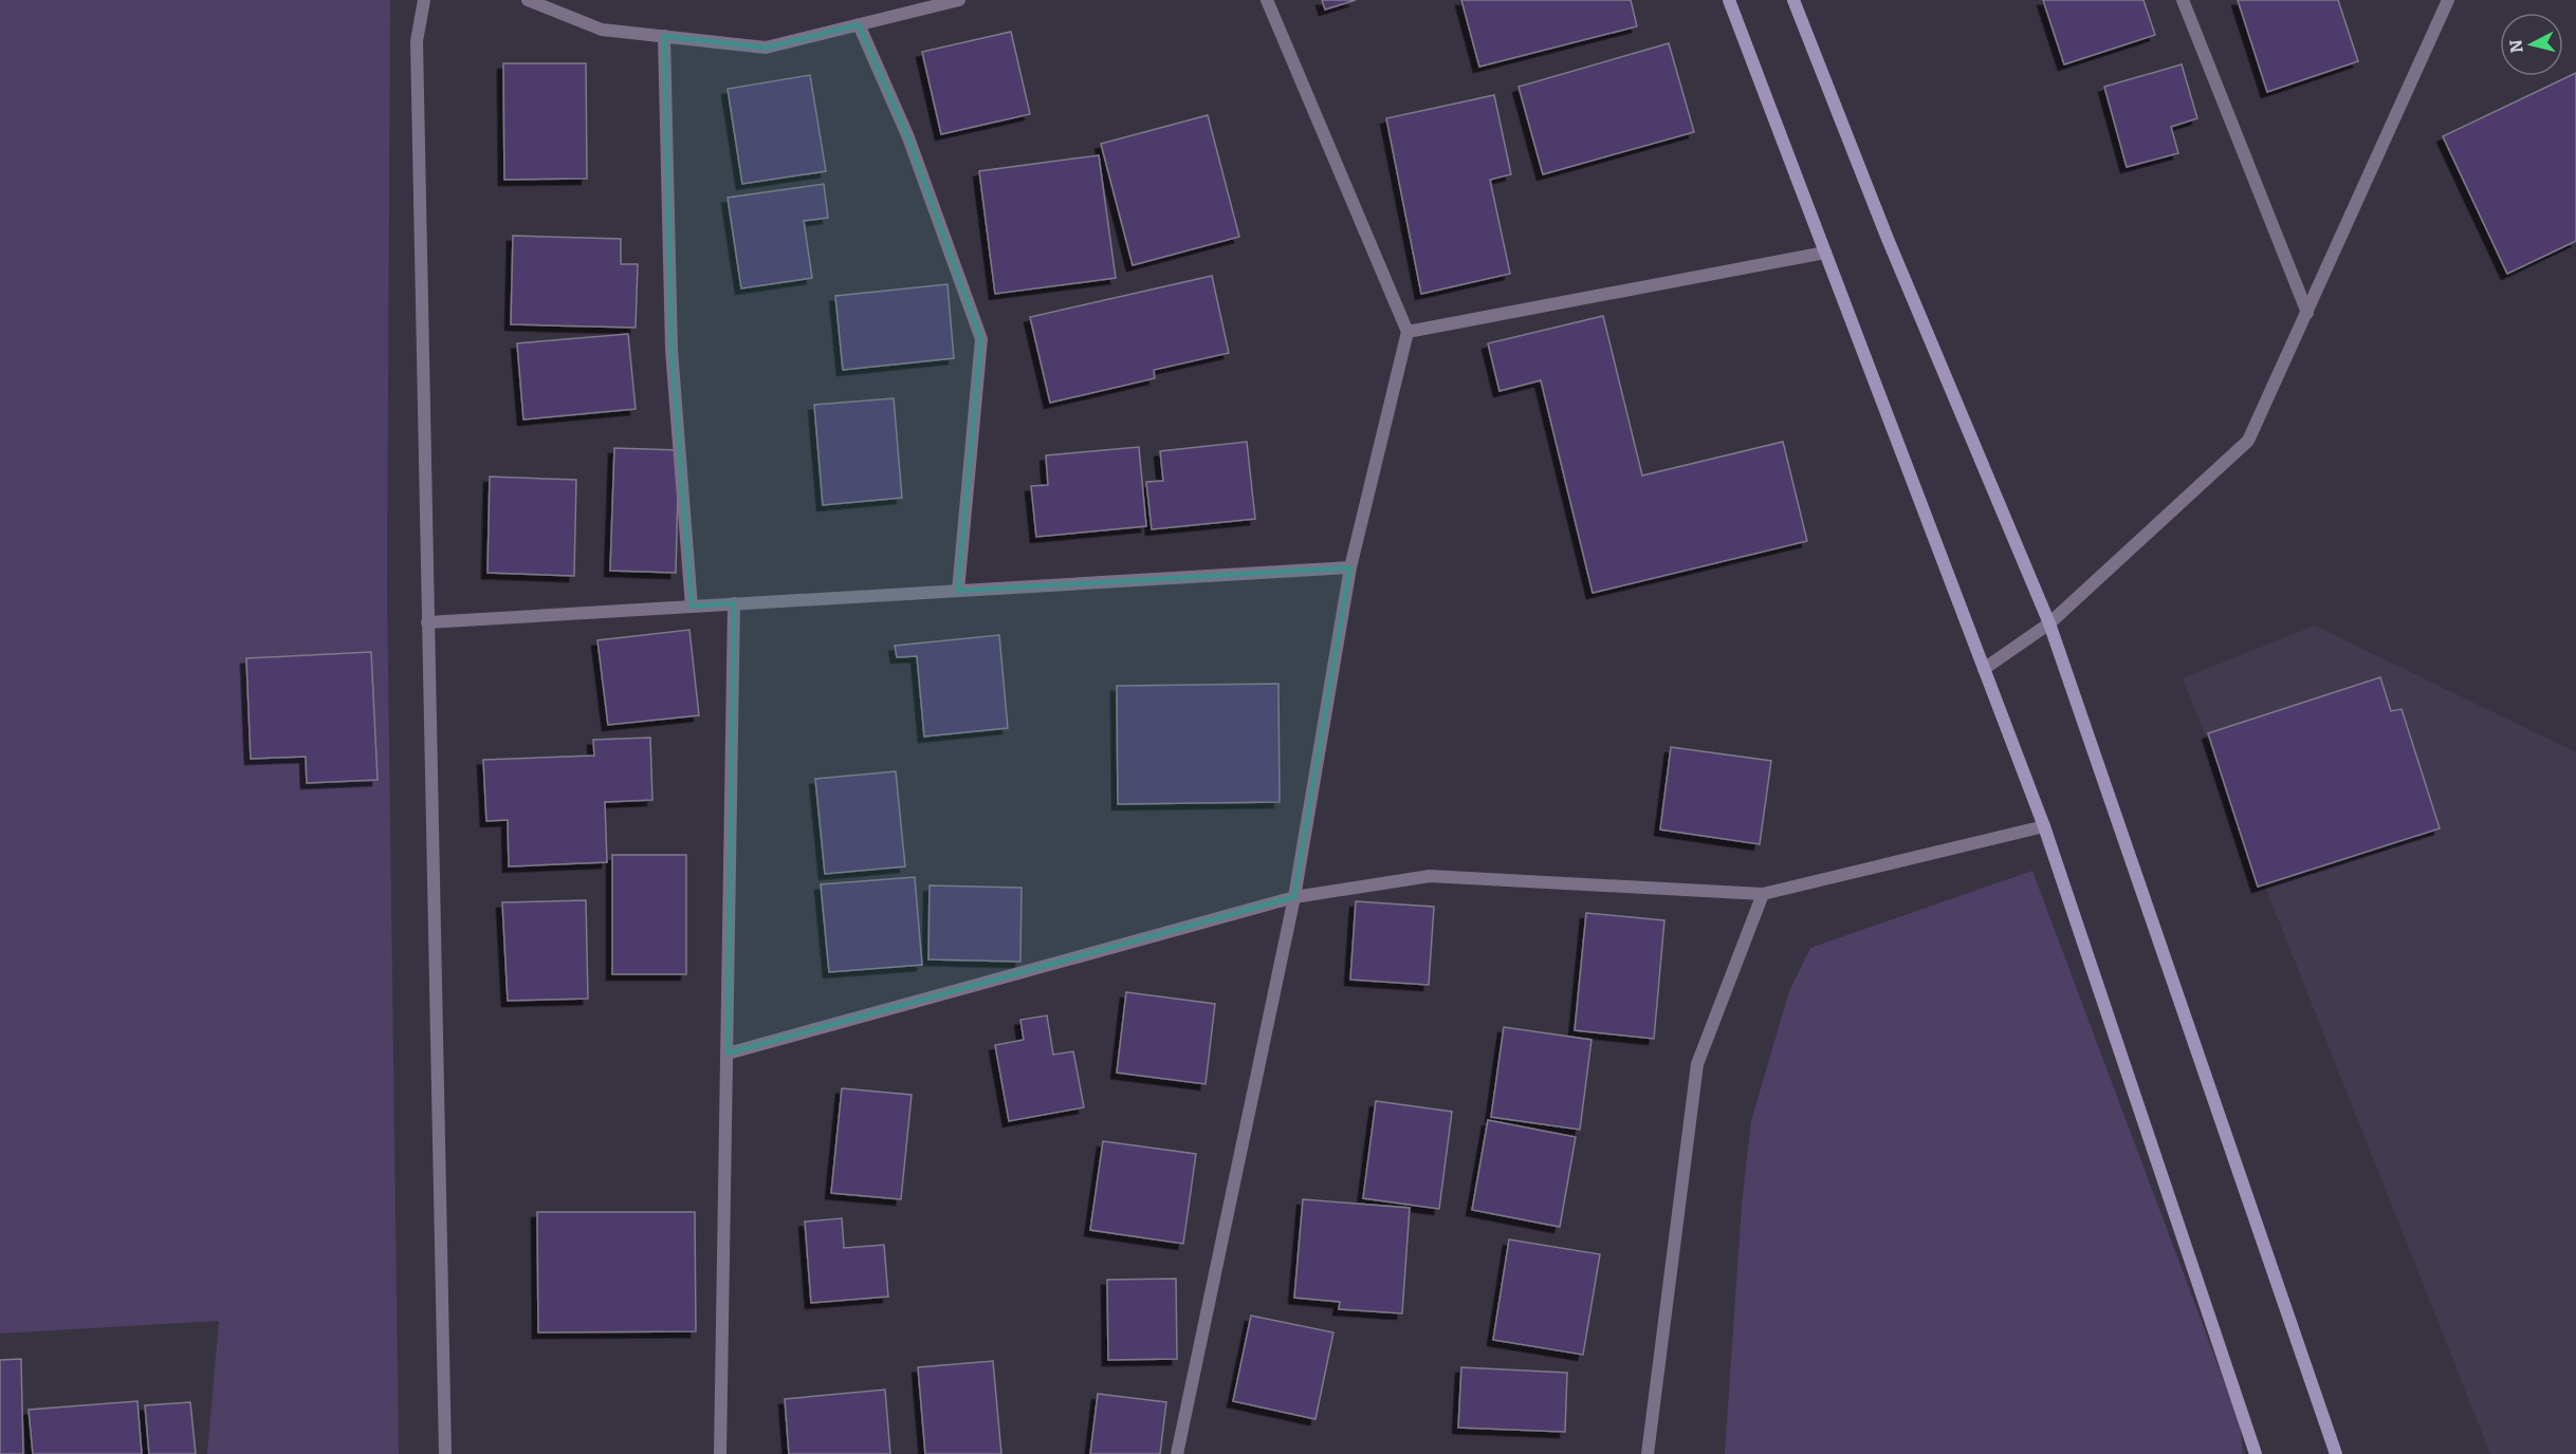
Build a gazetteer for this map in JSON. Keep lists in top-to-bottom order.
{
  "north": "left"
}
